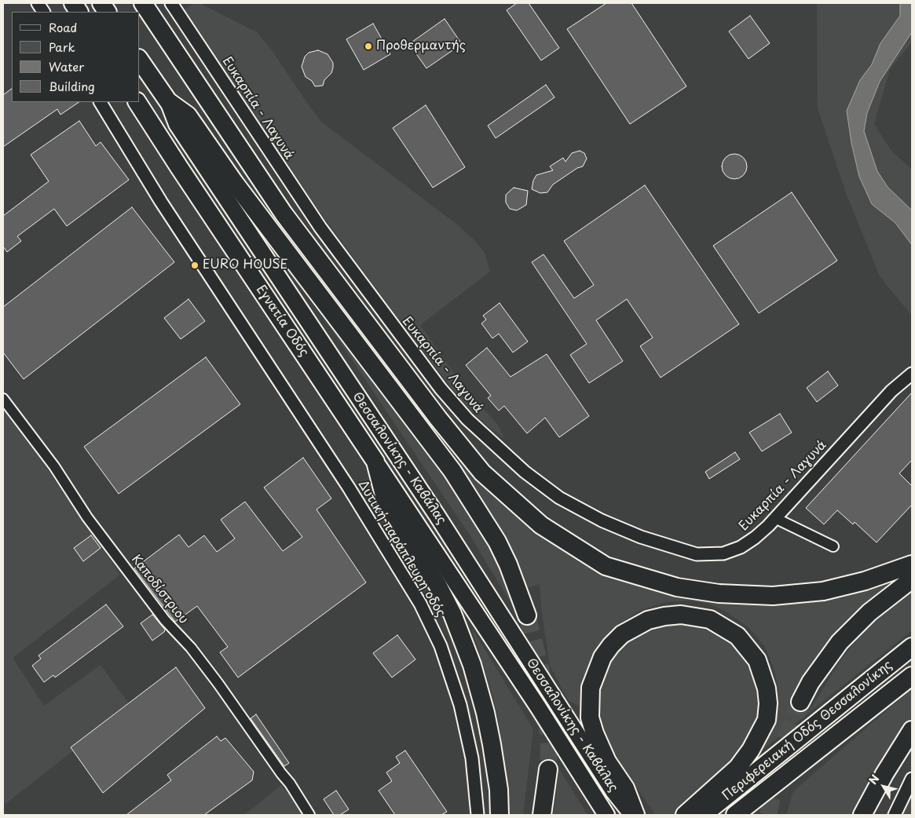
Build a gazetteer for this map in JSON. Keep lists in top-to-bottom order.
{
  "streets": {
    "highway": ["Εγνατία Οδός", "Θεσσαλονίκης - Καβάλας", "Περιφερειακή Οδός Θεσσαλονίκης"],
    "street": ["Ευκαρπία - Λαγυνά", "Δυτική παράπλευρη οδός", "Καποδίστριου"]
  },
  "crossings": [
    ["Εγνατία Οδός", "Θεσσαλονίκης - Καβάλας"]
  ],
  "places": ["Προθερμαντής", "EURO HOUSE"],
  "legend": [
    "Road",
    "Park",
    "Water",
    "Building"
  ],
  "north": "top left"
}
